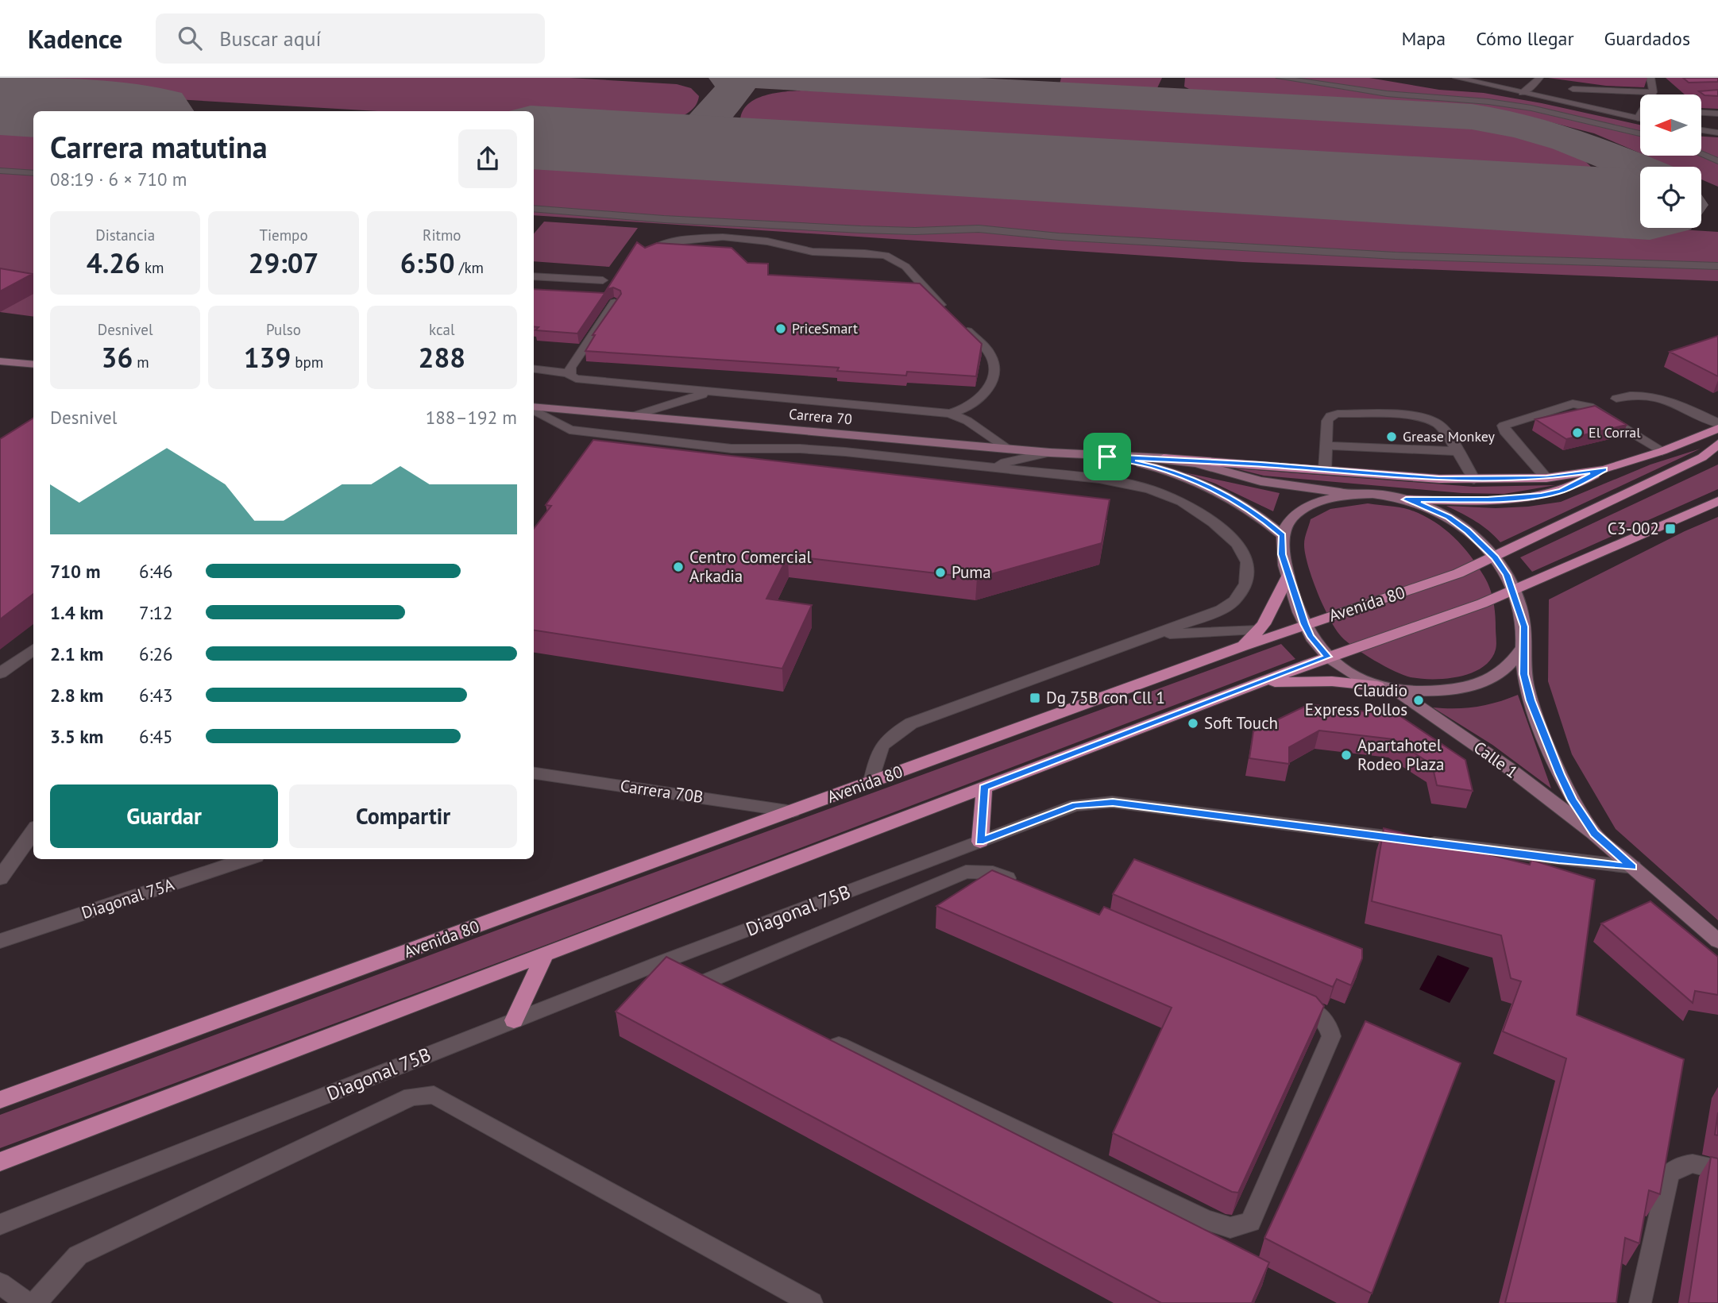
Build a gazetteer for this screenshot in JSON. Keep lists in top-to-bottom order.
{
  "streets": {
    "main road": ["Carrera 70", "Avenida 80", "Calle 1"],
    "street": ["Carrera 70B", "Diagonal 75A", "Diagonal 75B"]
  },
  "crossings": [
    ["Carrera 70", "Calle 1"],
    ["Avenida 80", "Calle 1"],
    ["Avenida 80", "Carrera 70B"],
    ["Calle 1", "Diagonal 75B"]
  ],
  "places": {
    "other": [
      "PriceSmart",
      "El Corral",
      "Grease Monkey",
      "Centro Comercial Arkadia",
      "Puma",
      "Claudio Express Pollos",
      "Soft Touch",
      "Apartahotel Rodeo Plaza"
    ],
    "transit": ["C3-002", "Dg 75B con Cll 1"]
  },
  "north": "left",
  "page": {
    "header": "Kadence",
    "search": "Buscar aquí",
    "nav": ["Mapa", "Cómo llegar", "Guardados"],
    "heading": ["Carrera matutina", "08:19 · 6 × 710 m"],
    "stats": [
      ["Distancia", "4.26 km"],
      ["Tiempo", "29:07"],
      ["Ritmo", "6:50 /km"],
      ["Desnivel", "36 m"],
      ["Pulso", "139 bpm"],
      ["kcal", "288"]
    ],
    "chart": ["Desnivel", "188–192 m"],
    "list": [
      {
        "name": "710 m",
        "note": "6:46"
      },
      {
        "name": "1.4 km",
        "note": "7:12"
      },
      {
        "name": "2.1 km",
        "note": "6:26"
      },
      {
        "name": "2.8 km",
        "note": "6:43"
      },
      {
        "name": "3.5 km",
        "note": "6:45"
      }
    ],
    "buttons": ["Guardar", "Compartir"]
  }
}
